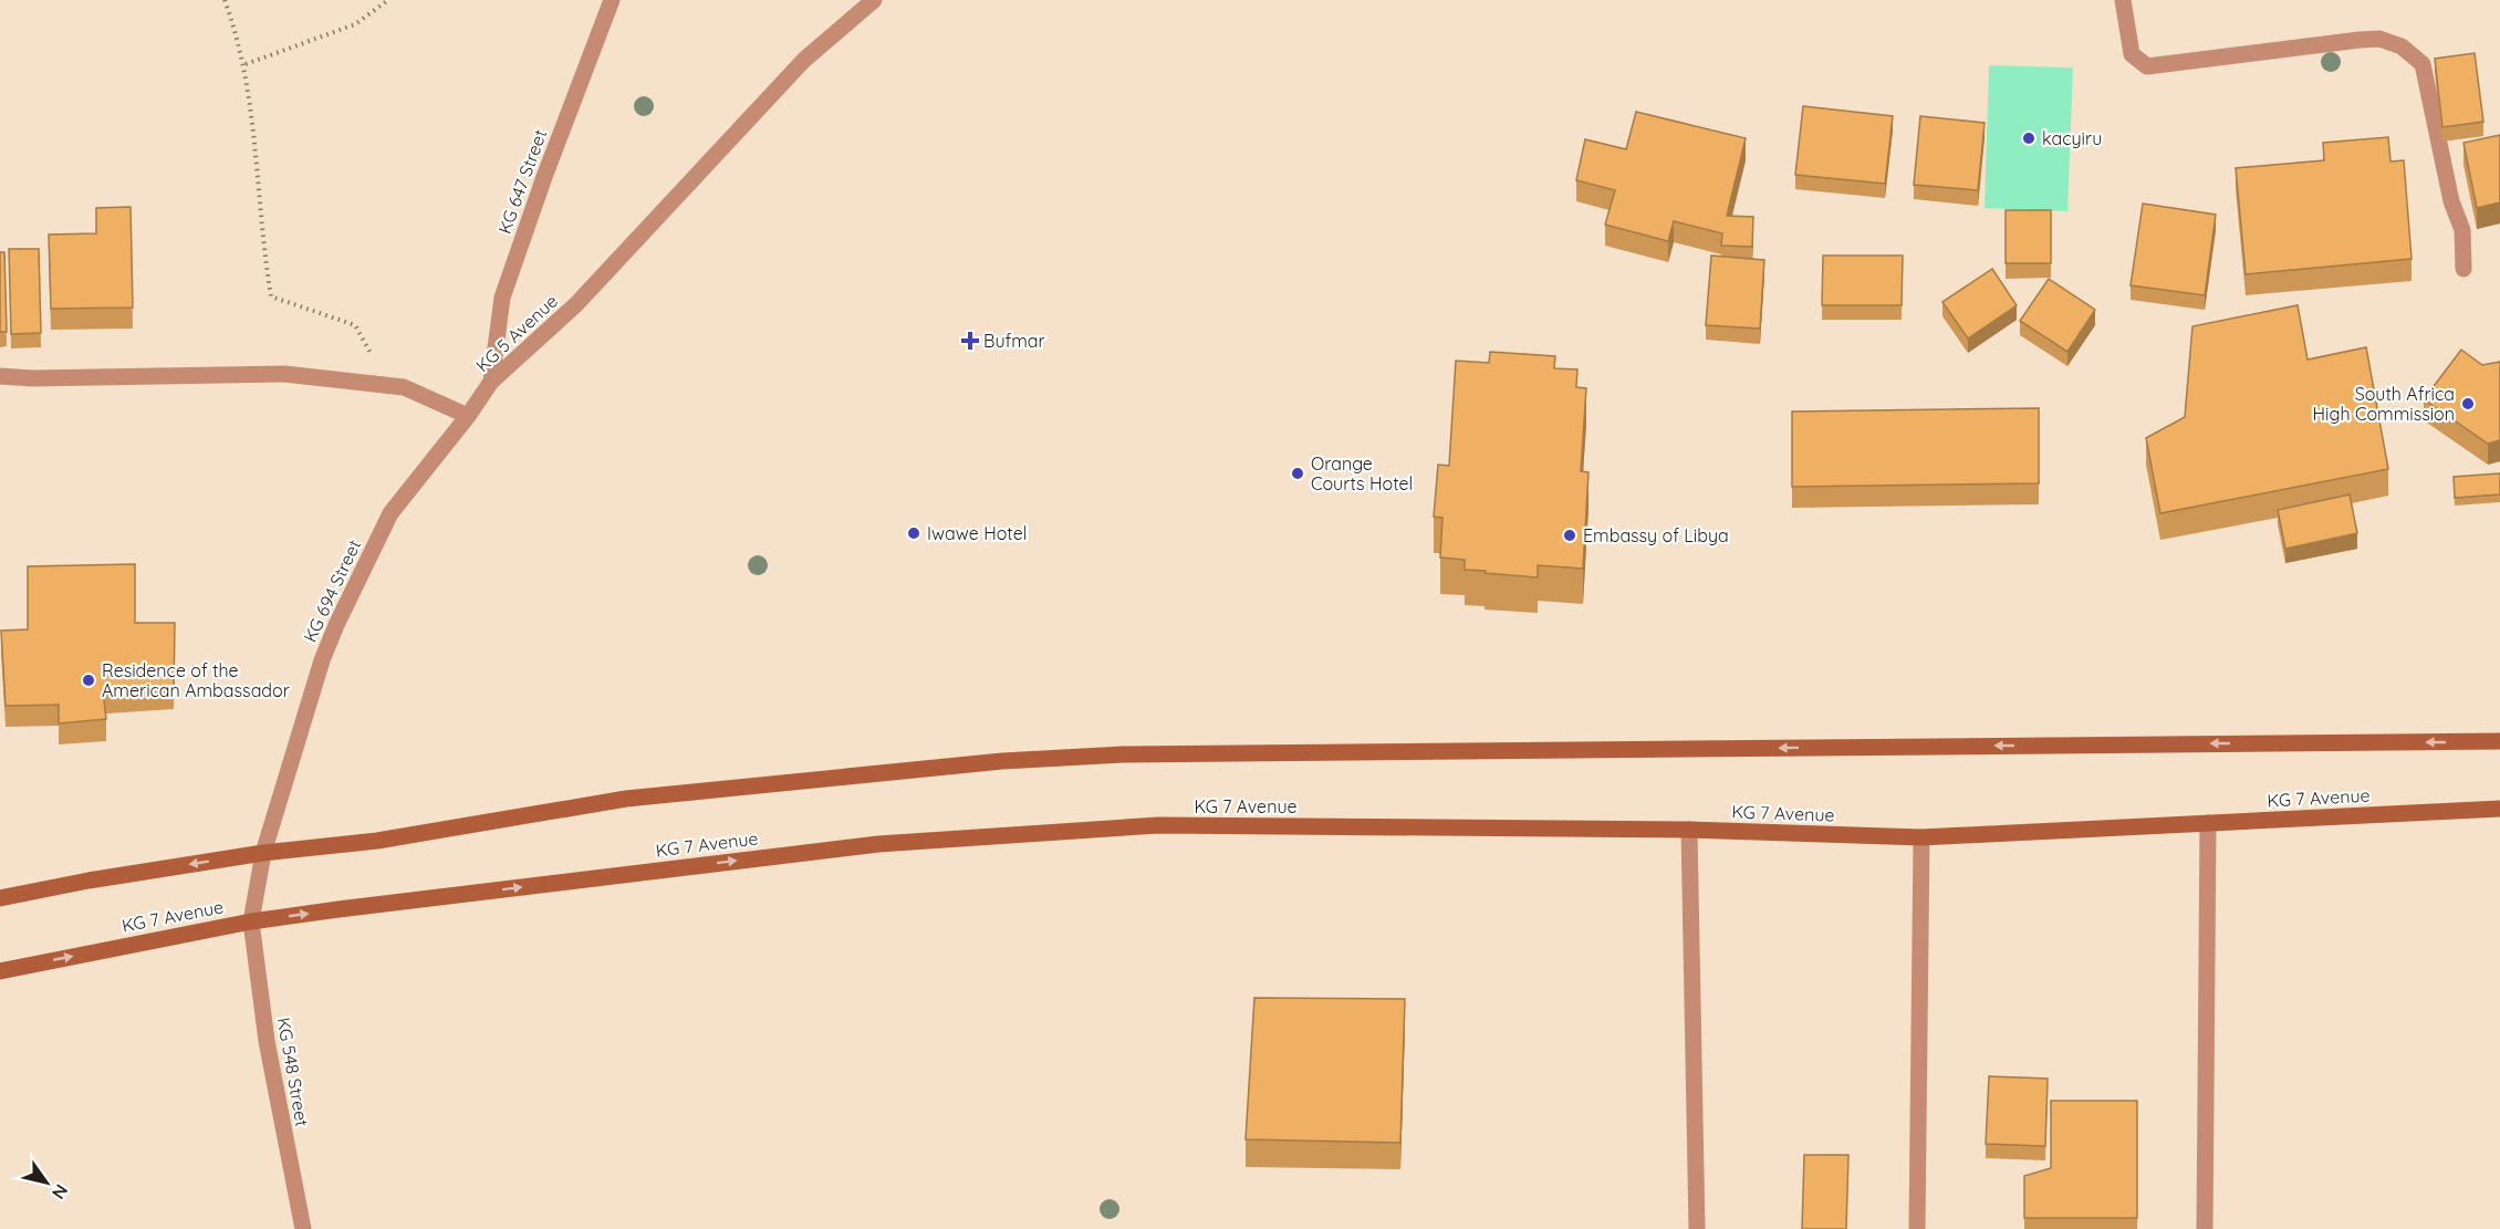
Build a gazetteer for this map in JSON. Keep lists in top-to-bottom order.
{
  "streets": {
    "main road": ["KG 7 Avenue"],
    "street": [
      "KG 647 Street",
      "KG 5 Avenue",
      "KG 694 Street",
      "KG 548 Street"
    ]
  },
  "crossings": [
    ["KG 647 Street", "KG 5 Avenue"],
    ["KG 5 Avenue", "KG 694 Street"],
    ["KG 694 Street", "KG 7 Avenue"],
    ["KG 694 Street", "KG 548 Street"],
    ["KG 7 Avenue", "KG 548 Street"]
  ],
  "places": {
    "other": [
      "kacyiru",
      "South Africa High Commission",
      "Orange Courts Hotel",
      "Iwawe Hotel",
      "Embassy of Libya",
      "Residence of the American Ambassador"
    ],
    "health": ["Bufmar"]
  },
  "north": "bottom right"
}
